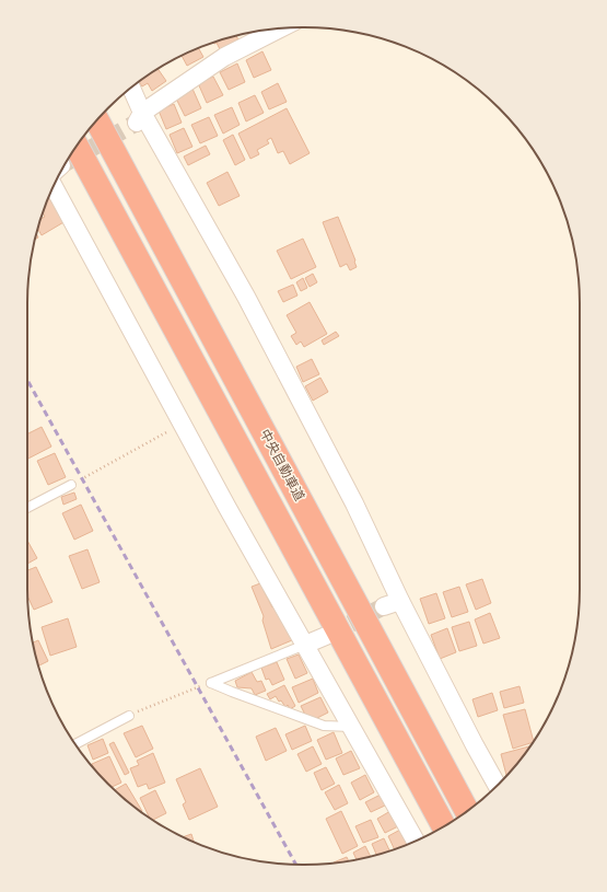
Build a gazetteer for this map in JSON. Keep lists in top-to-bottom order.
{
  "streets": {
    "highway": ["中央自動車道"]
  }
}
